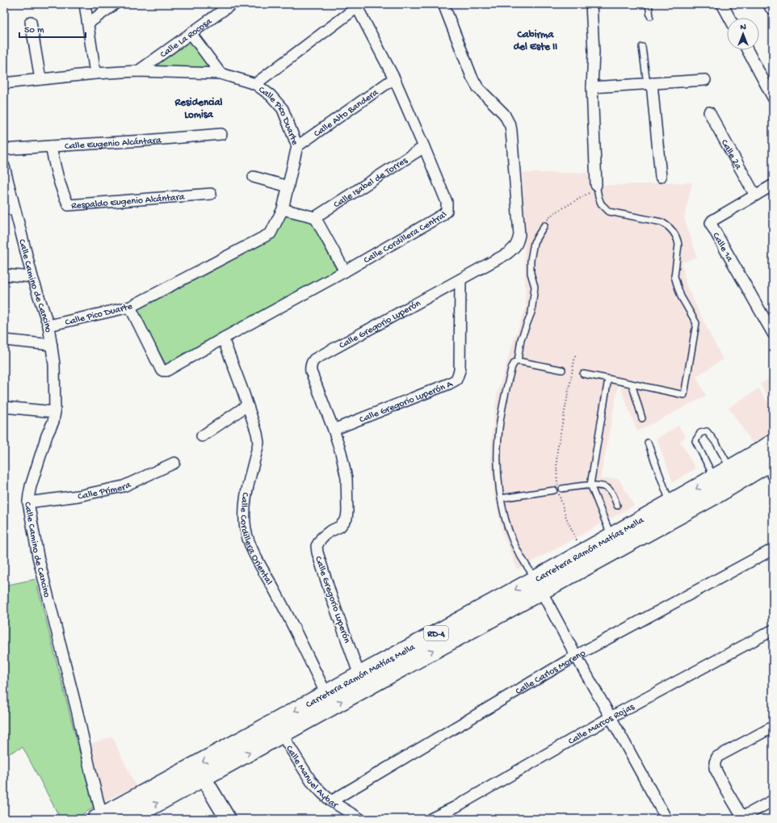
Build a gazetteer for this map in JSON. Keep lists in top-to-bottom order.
{
  "streets": {
    "main road": ["Carretera Ramón Matías Mella", "RD-4"],
    "street": [
      "Calle La Rocosa",
      "Calle Alto Bandera",
      "Calle Pico Duarte",
      "Calle Eugenio Alcántara",
      "Calle 2a",
      "Calle Isabel de Torres",
      "Respaldo Eugenio Alcántara",
      "Calle Cordillera Central",
      "Calle 1a",
      "Calle Camino de Cancino",
      "Calle Gregorio Luperón",
      "Calle Gregorio Luperón A",
      "Calle Primera",
      "Calle Cordillera Oriental",
      "Calle Carlos Moreno",
      "Calle Marcos Rojas",
      "Calle Manuel Aybar"
    ]
  },
  "crossings": [
    ["Calle La Rocosa", "Calle Pico Duarte"],
    ["Calle Alto Bandera", "Calle Pico Duarte"],
    ["Calle Alto Bandera", "Calle Cordillera Central"],
    ["Calle Pico Duarte", "Calle Cordillera Central"],
    ["Calle Pico Duarte", "Calle Camino de Cancino"],
    ["Calle Eugenio Alcántara", "Respaldo Eugenio Alcántara"],
    ["Calle 2a", "Calle 1a"],
    ["Calle Isabel de Torres", "Calle Cordillera Central"],
    ["Calle Cordillera Central", "Calle Cordillera Oriental"],
    ["Calle Camino de Cancino", "Calle Primera"],
    ["Calle Camino de Cancino", "Carretera Ramón Matías Mella"],
    ["Calle Gregorio Luperón", "Calle Gregorio Luperón A"],
    ["Calle Gregorio Luperón", "Carretera Ramón Matías Mella"],
    ["Calle Cordillera Oriental", "Carretera Ramón Matías Mella"],
    ["Carretera Ramón Matías Mella", "Calle Manuel Aybar"],
    ["Calle Carlos Moreno", "Calle Manuel Aybar"]
  ],
  "districts": ["Cabirma del Este II", "Residencial Lomisa"],
  "scale_bar": "50 m",
  "north": "top"
}
